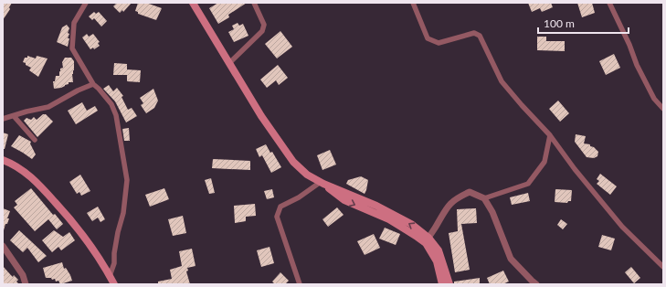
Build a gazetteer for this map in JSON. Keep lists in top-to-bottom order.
{
  "scale_bar": "100 m"
}
